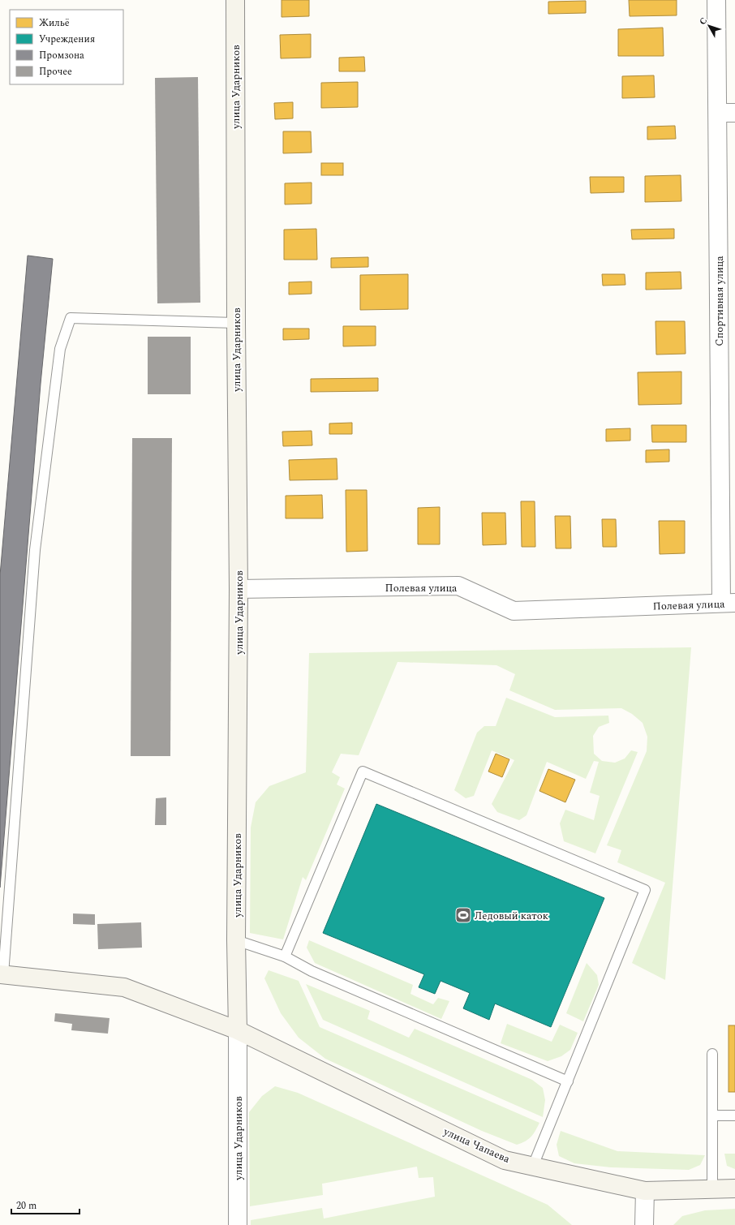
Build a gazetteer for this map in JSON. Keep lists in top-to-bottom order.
{
  "streets": {
    "main road": ["улица Ударников", "улица Чапаева"],
    "street": ["Спортивная улица", "Полевая улица"]
  },
  "crossings": [
    ["улица Ударников", "Полевая улица"],
    ["улица Ударников", "улица Чапаева"],
    ["Спортивная улица", "Полевая улица"]
  ],
  "places": {
    "sports": ["Ледовый каток"]
  },
  "legend": [
    "Жильё",
    "Учреждения",
    "Промзона",
    "Прочее"
  ],
  "scale_bar": "20 m",
  "north": "top left"
}
